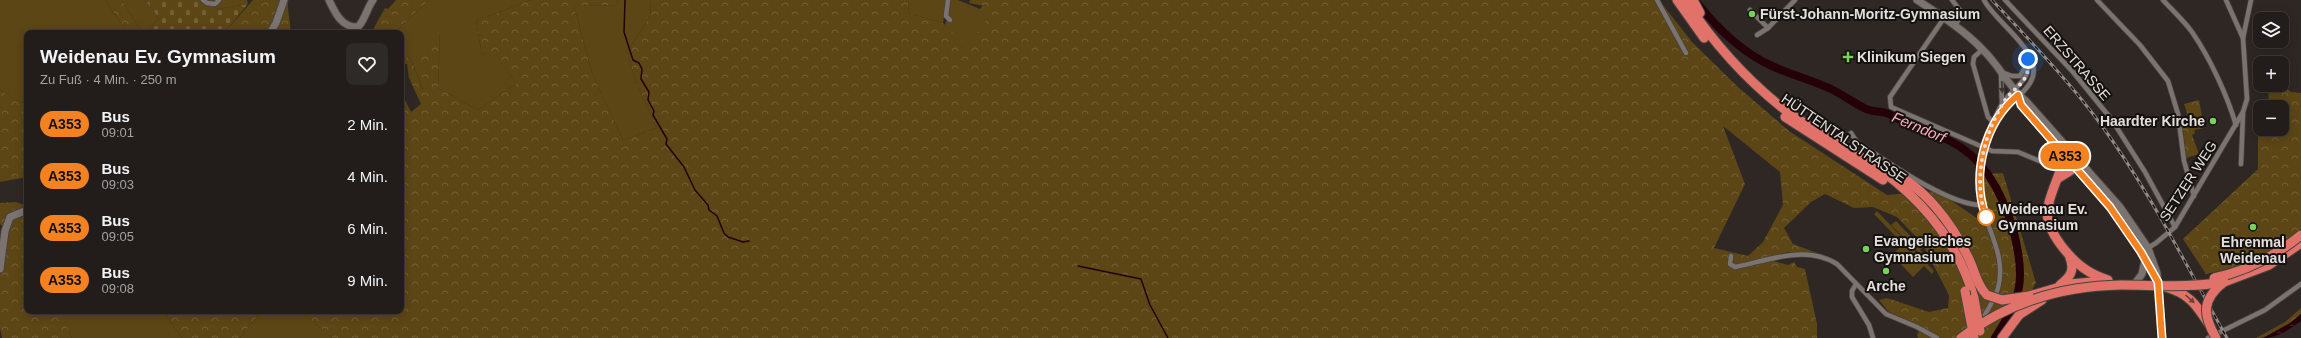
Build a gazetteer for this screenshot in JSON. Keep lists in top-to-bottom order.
{
  "streets": {
    "highway": ["HÜTTENTALSTRASSE"],
    "street": ["ERZSTRASSE", "SETZER WEG"]
  },
  "crossings": [
    ["ERZSTRASSE", "SETZER WEG"]
  ],
  "water": ["Ferndorf"],
  "places": {
    "other": [
      "Fürst-Johann-Moritz-Gymnasium",
      "Haardter Kirche",
      "Weidenau Ev. Gymnasium",
      "Ehrenmal Weidenau",
      "Evangelisches Gymnasium",
      "Arche"
    ],
    "health": ["Klinikum Siegen"]
  },
  "lines": ["bus line A353"],
  "page": {
    "on_map": "A353",
    "map_buttons": ["+", "−"],
    "heading": ["Weidenau Ev. Gymnasium", "Zu Fuß · 4 Min. · 250 m"],
    "list": [
      {
        "mark": "A353",
        "name": "Bus",
        "note": "09:01",
        "value": "2 Min."
      },
      {
        "mark": "A353",
        "name": "Bus",
        "note": "09:03",
        "value": "4 Min."
      },
      {
        "mark": "A353",
        "name": "Bus",
        "note": "09:05",
        "value": "6 Min."
      },
      {
        "mark": "A353",
        "name": "Bus",
        "note": "09:08",
        "value": "9 Min."
      }
    ]
  }
}
